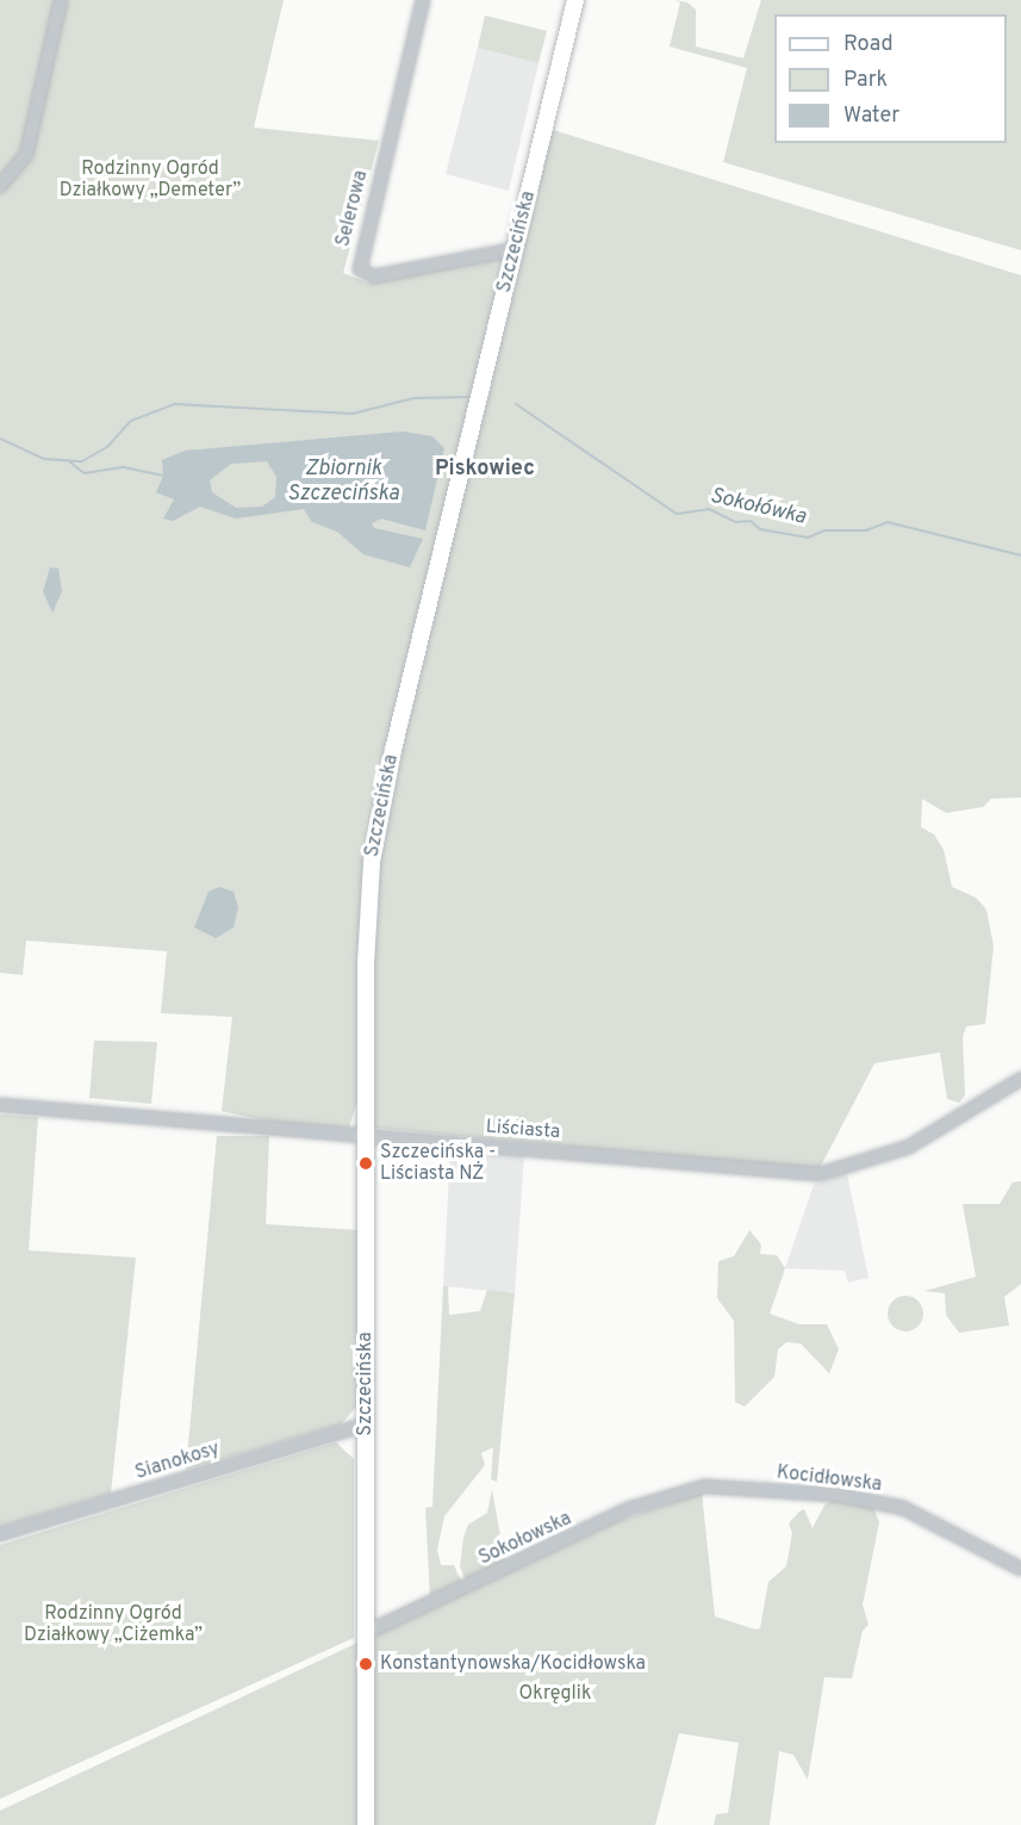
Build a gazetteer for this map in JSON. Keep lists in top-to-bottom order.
{
  "streets": {
    "main road": ["Szczecińska"],
    "street": [
      "Selerowa",
      "Liściasta",
      "Sianokosy",
      "Kocidłowska",
      "Sokołowska"
    ]
  },
  "crossings": [
    ["Selerowa", "Szczecińska"],
    ["Szczecińska", "Liściasta"],
    ["Szczecińska", "Sianokosy"],
    ["Szczecińska", "Sokołowska"],
    ["Kocidłowska", "Sokołowska"]
  ],
  "districts": ["Piskowiec"],
  "water": ["Zbiornik Szczecińska", "Sokołówka"],
  "parks": ["Rodzinny Ogród Działkowy „Demeter”", "Rodzinny Ogród Działkowy „Ciżemka”", "Okręglik"],
  "places": ["Szczecińska - Liściasta NŻ", "Konstantynowska/Kocidłowska"],
  "legend": ["Road", "Park", "Water"]
}
